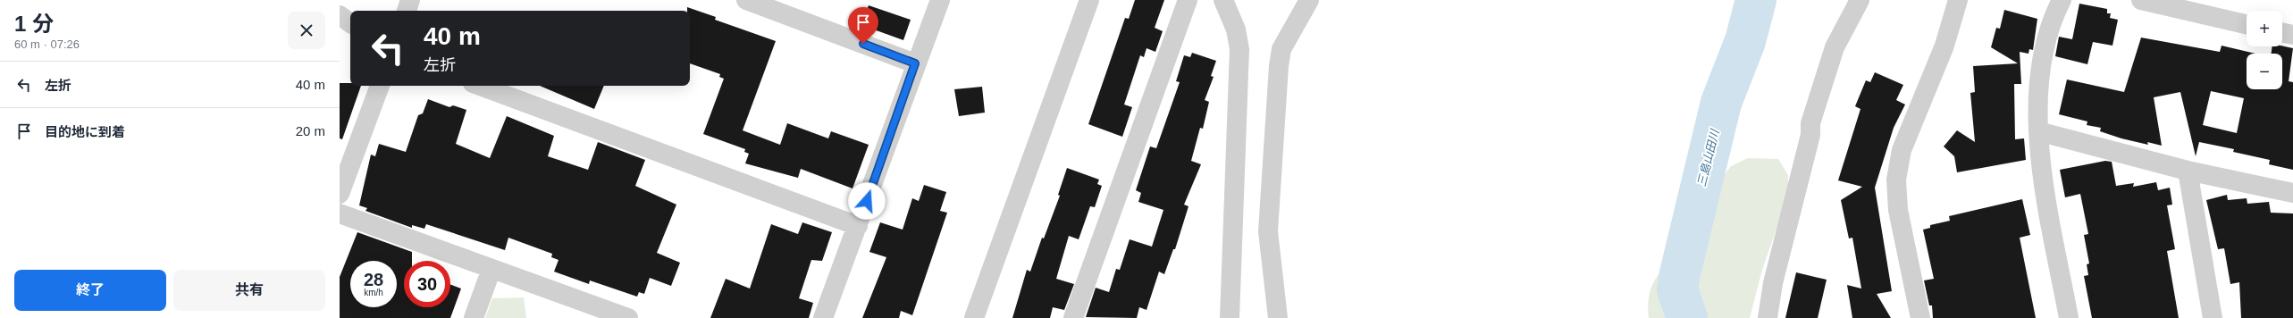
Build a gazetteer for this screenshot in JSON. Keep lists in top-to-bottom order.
{
  "water": ["三島山田川"],
  "page": {
    "heading": ["1 分", "60 m · 07:26"],
    "map_buttons": ["+", "−"],
    "turn": ["40 m", "左折"],
    "list": [
      {
        "name": "左折",
        "value": "40 m"
      },
      {
        "name": "目的地に到着",
        "value": "20 m"
      }
    ],
    "speed": "28 km/h",
    "limit": "30",
    "buttons": ["終了", "共有"]
  }
}
